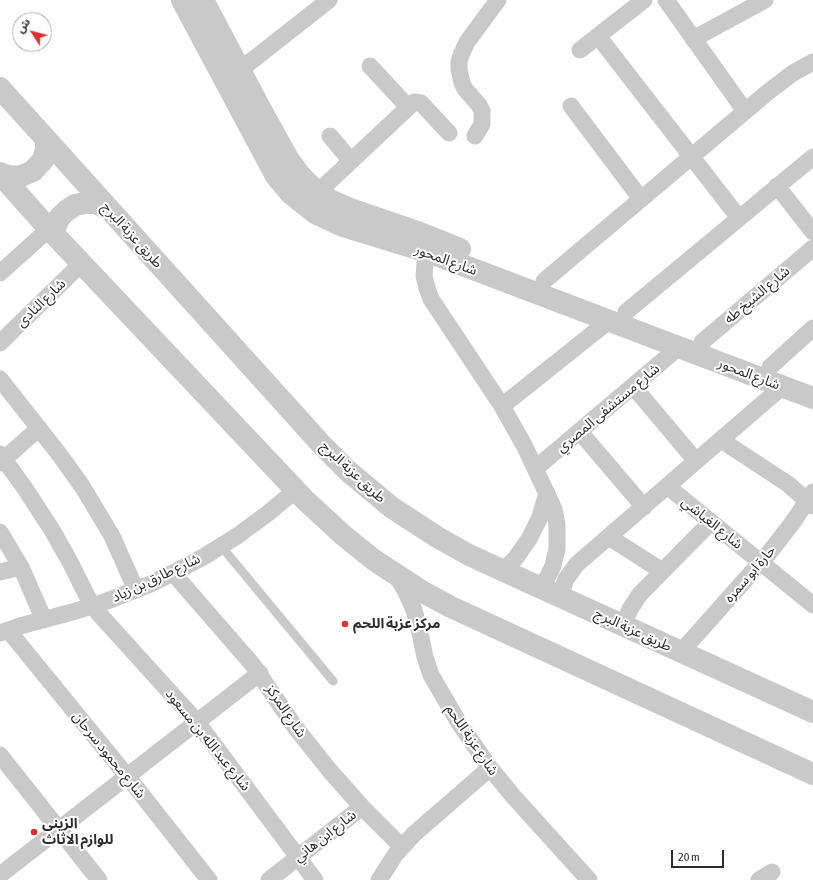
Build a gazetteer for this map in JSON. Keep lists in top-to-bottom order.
{
  "streets": {
    "street": [
      "طريق عزبة البرج",
      "شارع المحور",
      "شارع الشيخ طه",
      "شارع النادى",
      "شارع مستشفى المصري",
      "شارع الغباشي",
      "حارة ابو سمره",
      "شارع طارق بن زياد",
      "شارع المركز",
      "شارع عبد الله بن مسعود",
      "شارع عزبة اللحم",
      "شارع محمود سرحان",
      "شارع ابن هاني"
    ]
  },
  "crossings": [
    ["طريق عزبة البرج", "حارة ابو سمره"],
    ["شارع المحور", "شارع الشيخ طه"],
    ["شارع المحور", "شارع مستشفى المصري"],
    ["شارع الغباشي", "حارة ابو سمره"],
    ["شارع طارق بن زياد", "شارع المركز"],
    ["شارع طارق بن زياد", "شارع عبد الله بن مسعود"],
    ["شارع طارق بن زياد", "شارع محمود سرحان"],
    ["شارع المركز", "شارع ابن هاني"],
    ["شارع عبد الله بن مسعود", "شارع ابن هاني"]
  ],
  "places": ["مركز عزبة اللحم", "الزينى للوازم الاثاث"],
  "scale_bar": "20 m",
  "north": "top left"
}
